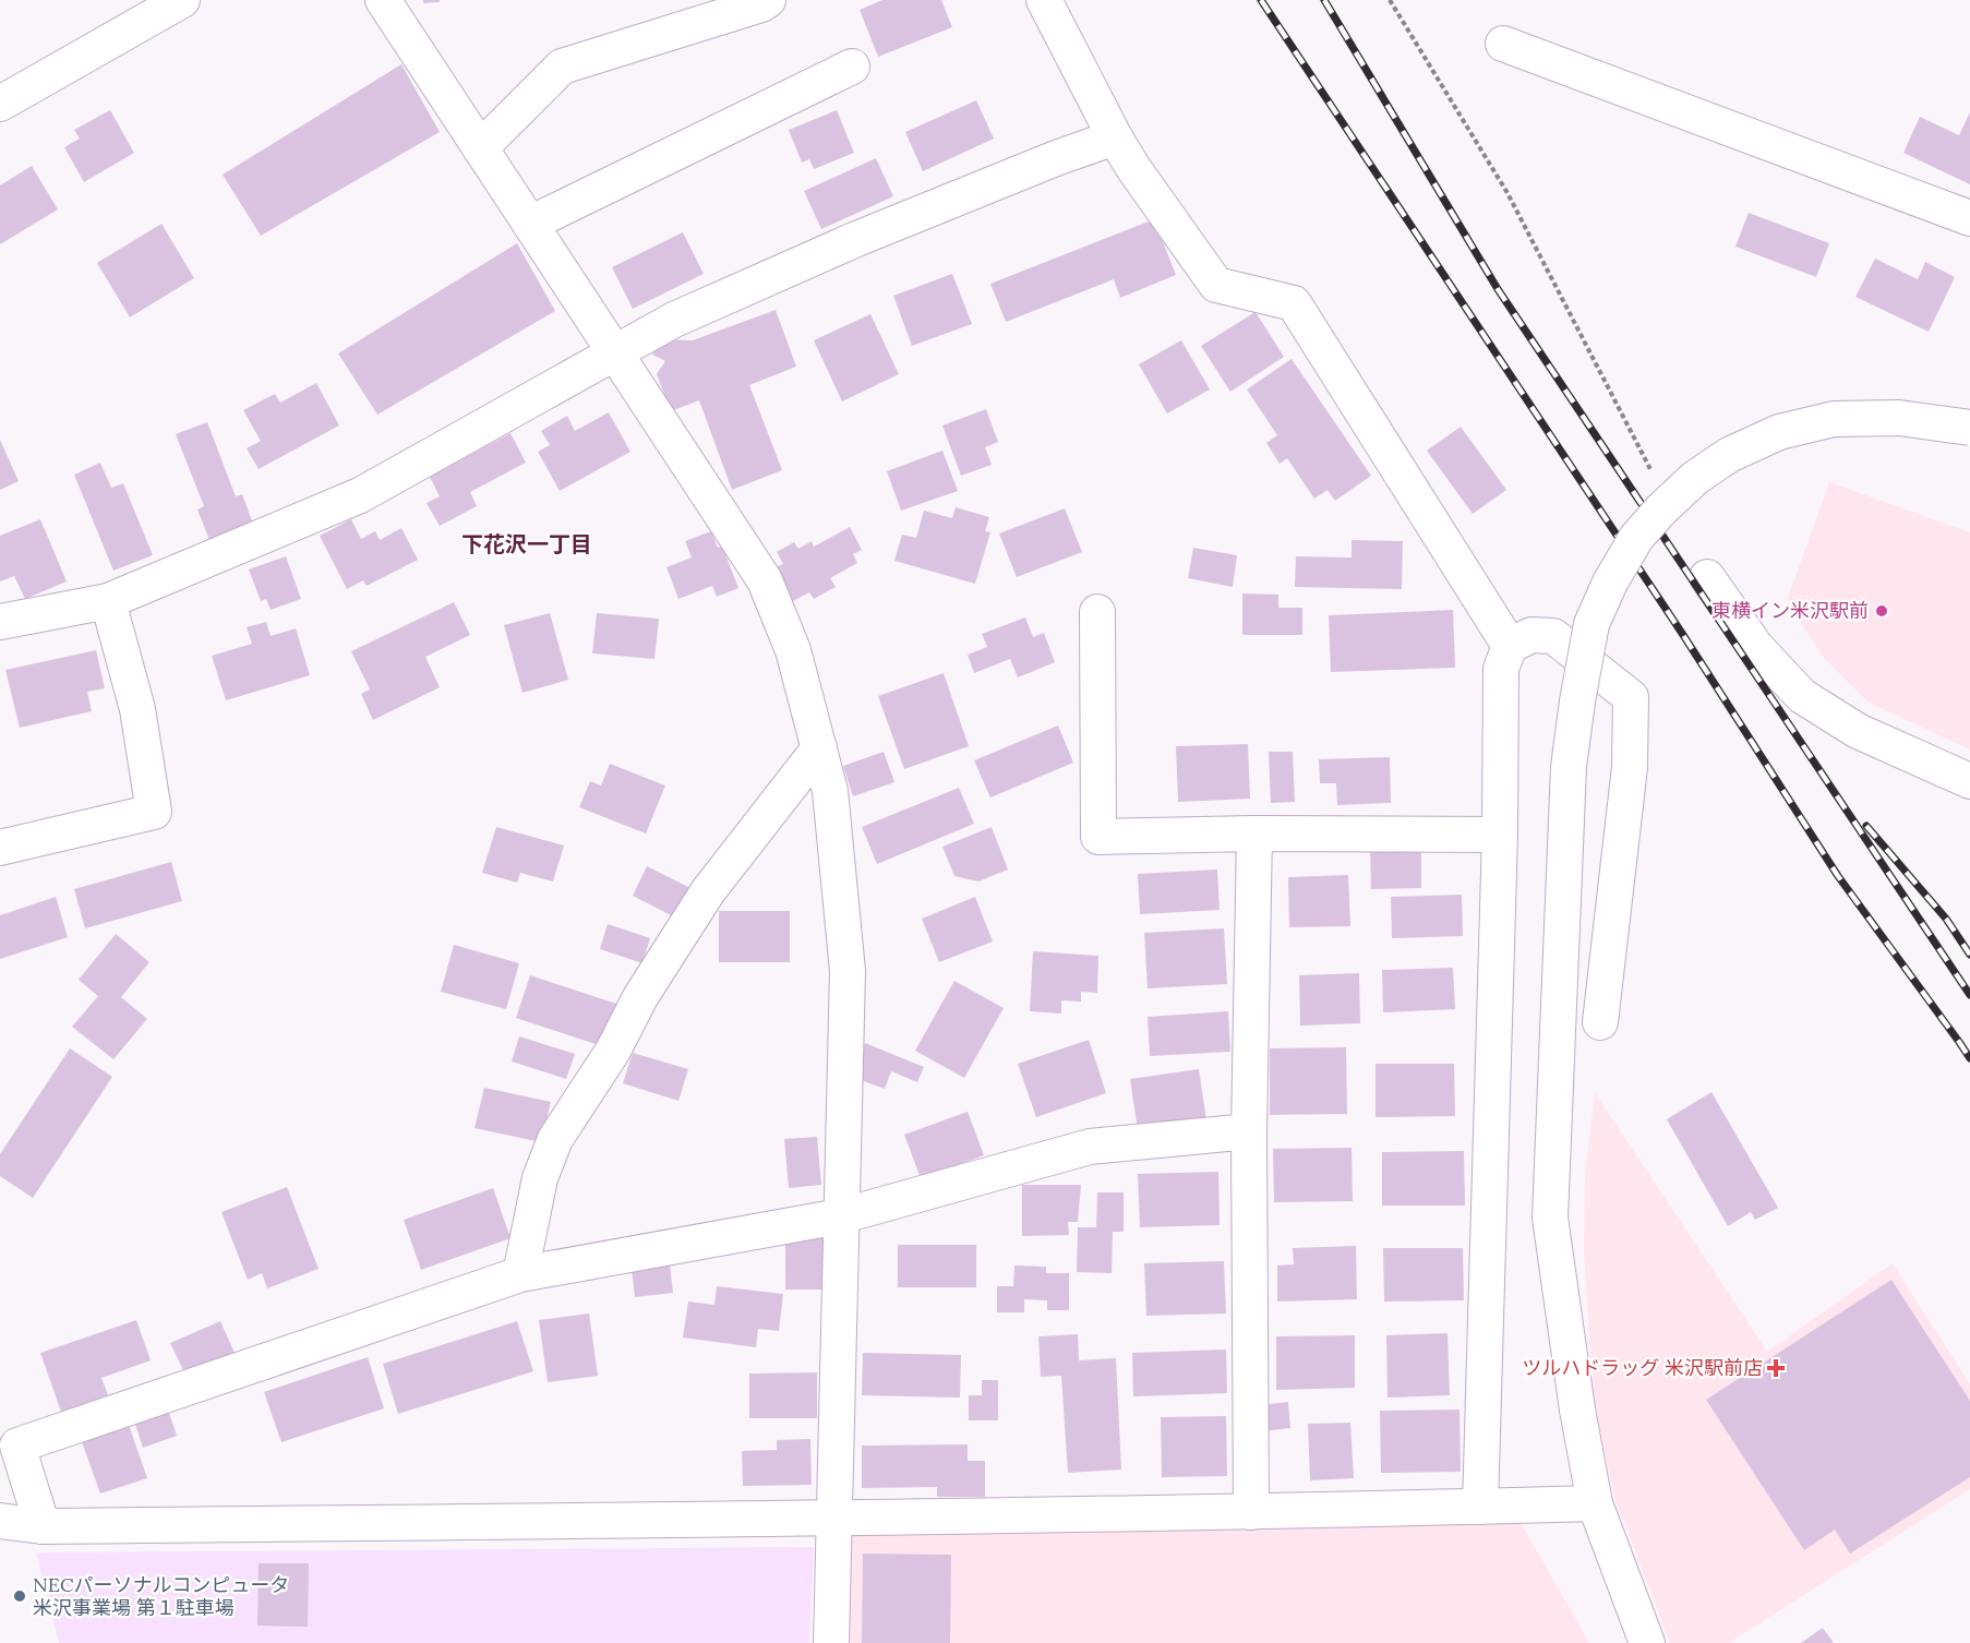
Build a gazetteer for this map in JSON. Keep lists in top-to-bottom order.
{
  "districts": ["下花沢一丁目"],
  "places": {
    "other": ["東横イン米沢駅前", "NECパーソナルコンピュータ 米沢事業場 第１駐車場"],
    "health": ["ツルハドラッグ 米沢駅前店"]
  }
}
